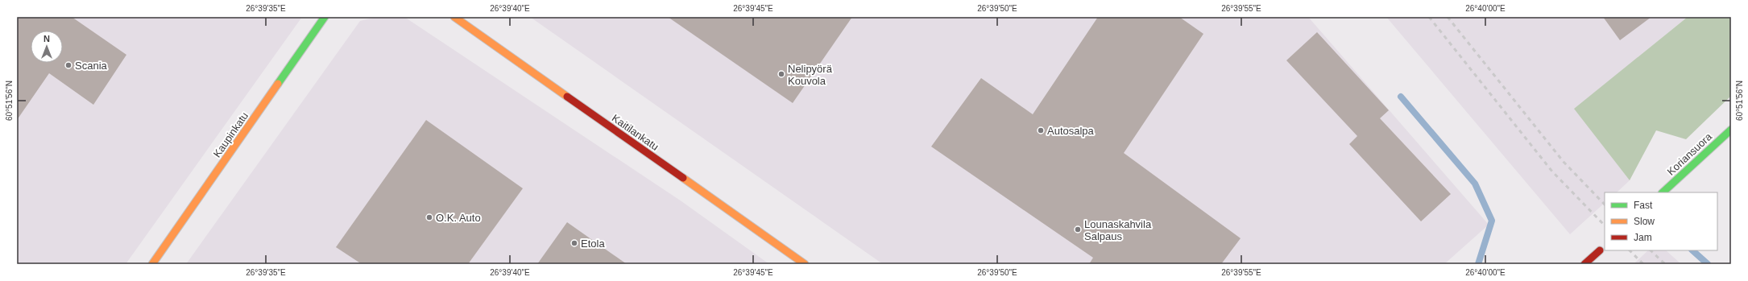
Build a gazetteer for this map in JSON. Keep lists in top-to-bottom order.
{
  "streets": {
    "street": ["Kaitilankatu", "Kaupinkatu", "Koriansuora"]
  },
  "places": [
    "Scania",
    "Nelipyörä Kouvola",
    "Autosalpa",
    "O.K. Auto",
    "Lounaskahvila Salpaus",
    "Etola"
  ],
  "legend": ["Fast", "Slow", "Jam"],
  "north": "top",
  "coordinates": [
    "26°39'35\"E",
    "26°39'40\"E",
    "26°39'45\"E",
    "26°39'50\"E",
    "26°39'55\"E",
    "26°40'00\"E",
    "60°51'56\"N"
  ]
}
